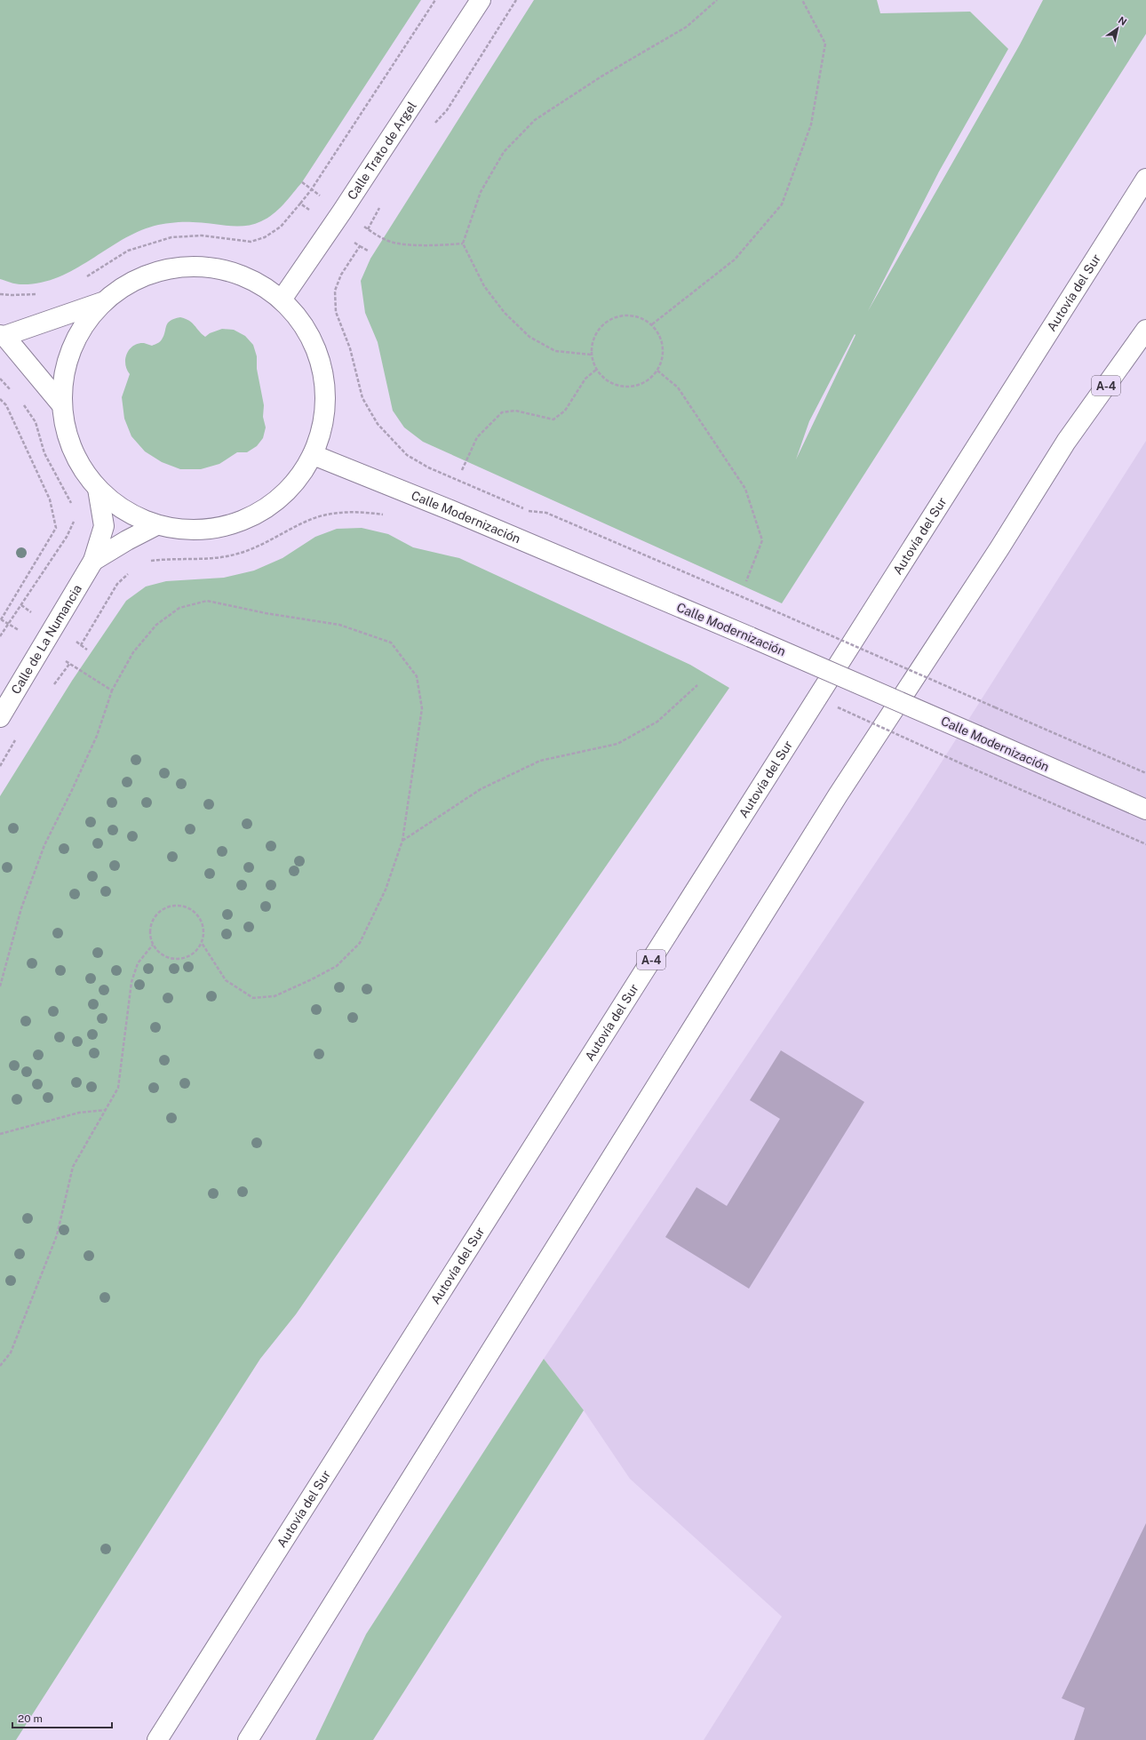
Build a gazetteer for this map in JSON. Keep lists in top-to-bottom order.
{
  "streets": {
    "main road": [
      "Calle Trato de Argel",
      "Autovía del Sur",
      "A-4",
      "Calle Modernización",
      "Calle de La Numancia"
    ]
  },
  "scale_bar": "20 m",
  "north": "top right"
}
